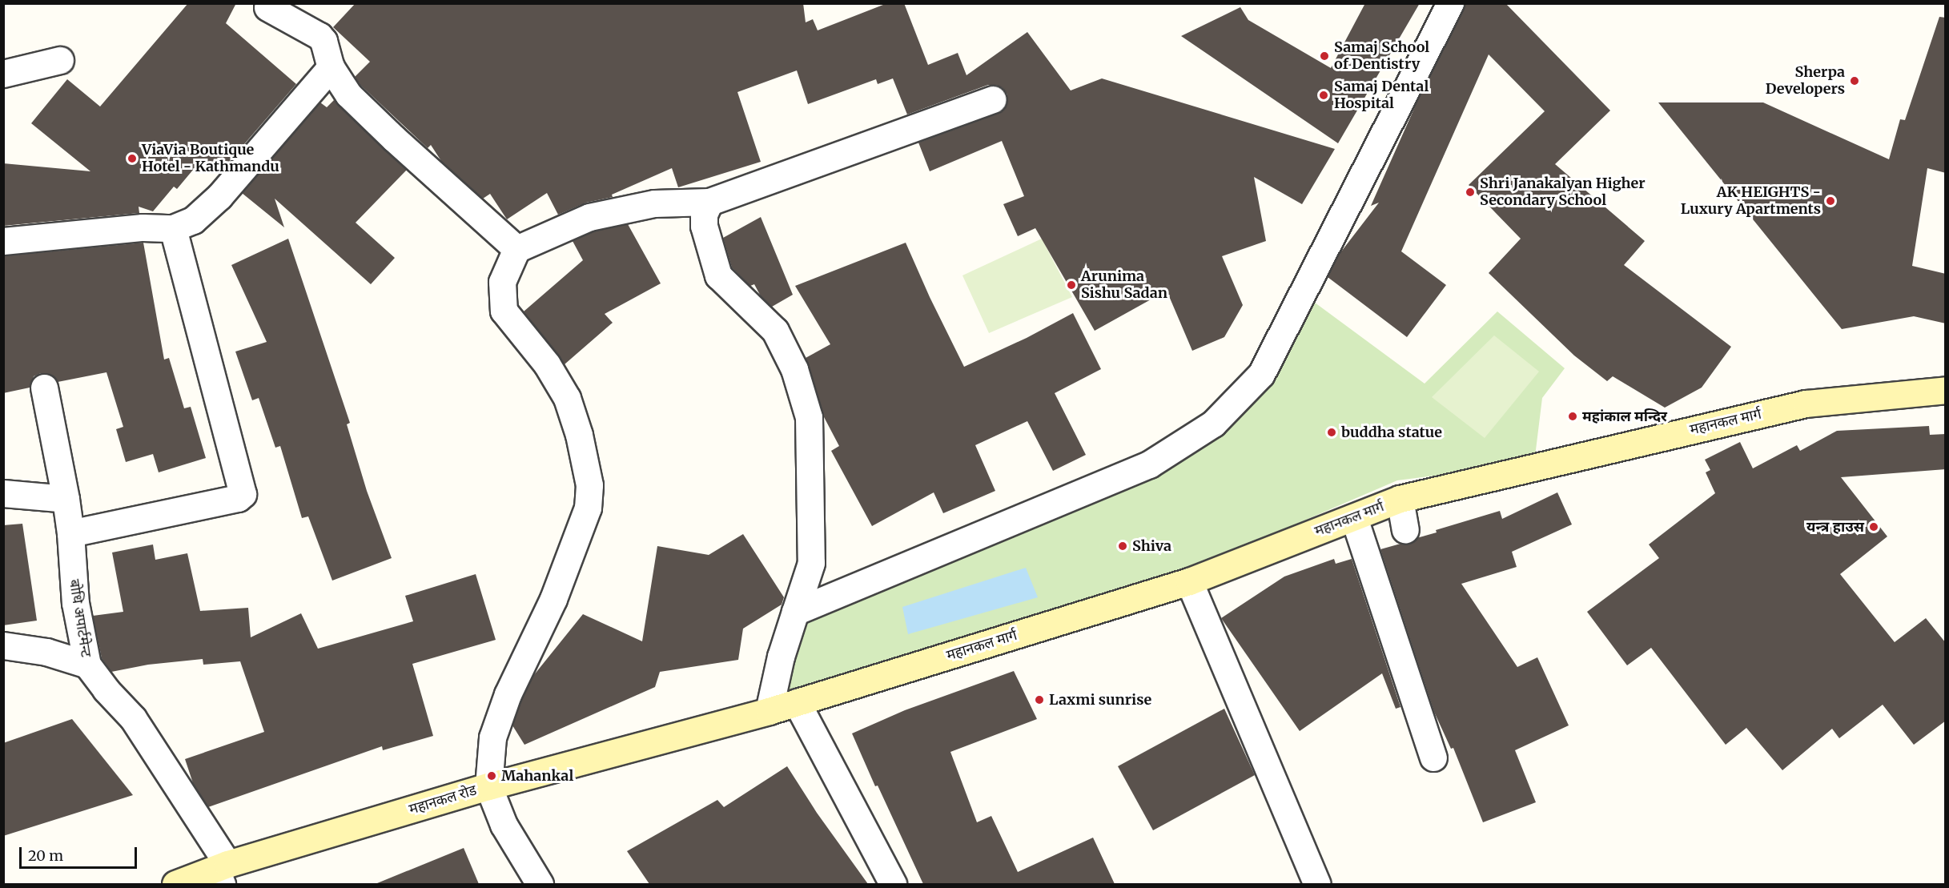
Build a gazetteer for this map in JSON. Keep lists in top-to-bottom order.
{
  "streets": {
    "main road": ["महानकल मार्ग", "महानकल रोड"],
    "street": ["बोधि अपार्टमेन्ट"]
  },
  "crossings": [
    ["महानकल मार्ग", "महानकल रोड"],
    ["बोधि अपार्टमेन्ट", "महानकल रोड"]
  ],
  "places": [
    "Samaj School of Dentistry",
    "Sherpa Developers",
    "Samaj Dental Hospital",
    "ViaVia Boutique Hotel - Kathmandu",
    "Shri Janakalyan Higher Secondary School",
    "AK HEIGHTS - Luxury Apartments",
    "Arunima Sishu Sadan",
    "महांकाल मन्दिर",
    "buddha statue",
    "यन्त्र हाउस",
    "Shiva",
    "Laxmi sunrise",
    "Mahankal"
  ],
  "scale_bar": "20 m"
}
